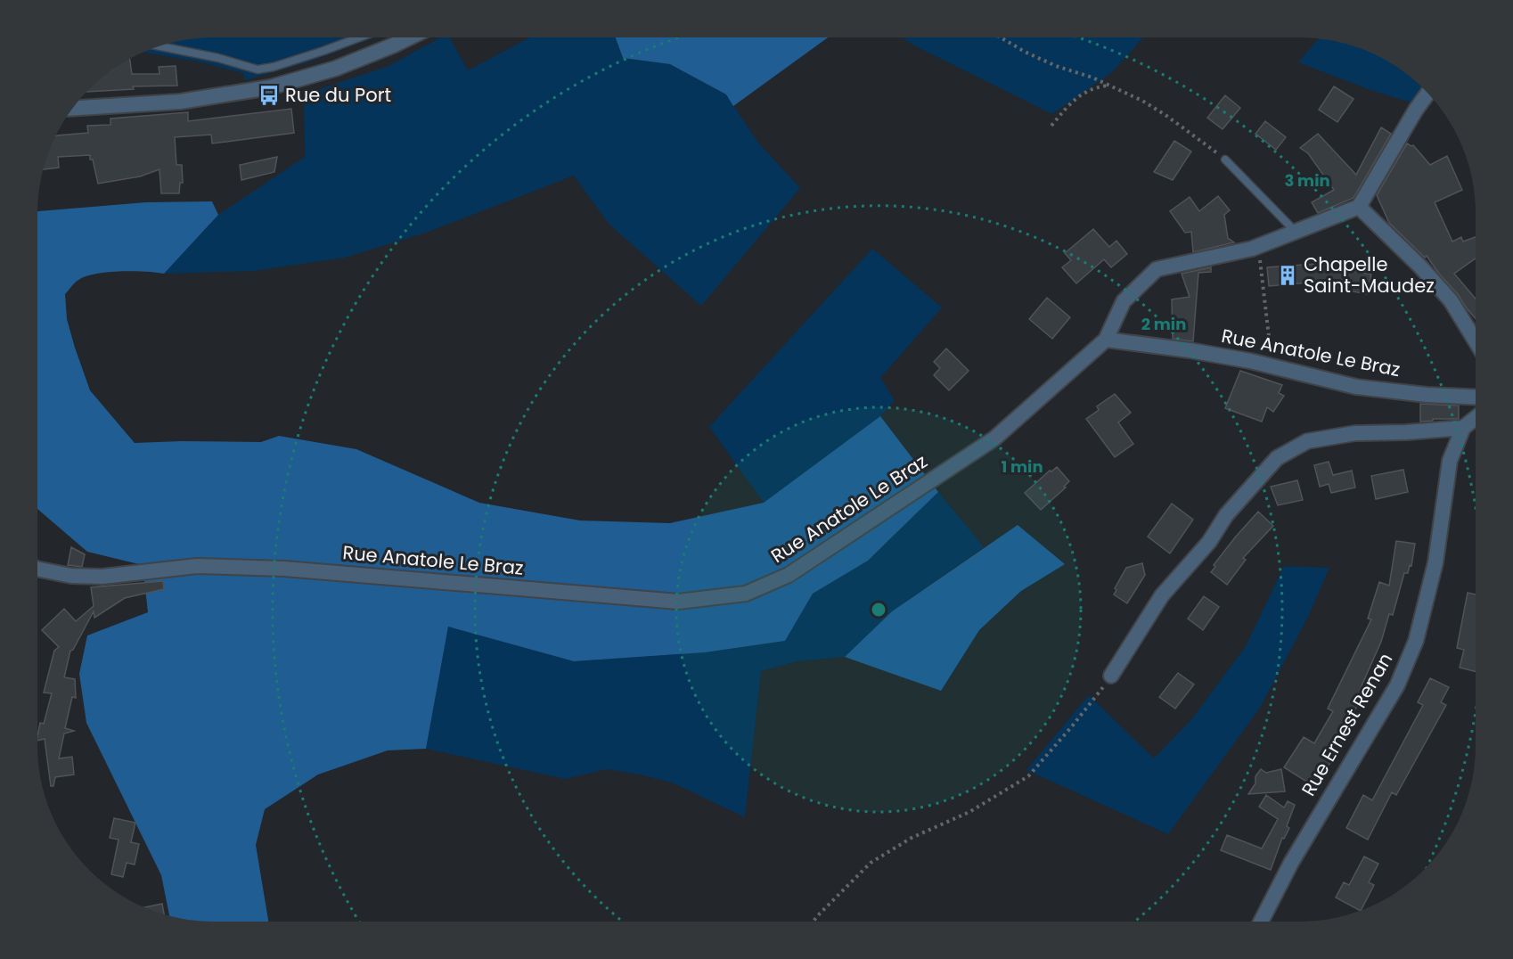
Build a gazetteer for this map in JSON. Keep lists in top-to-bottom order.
{
  "streets": {
    "street": ["Rue Anatole Le Braz", "Rue Ernest Renan"]
  },
  "places": {
    "bus stop": ["Rue du Port"],
    "building": ["Chapelle Saint-Maudez"]
  },
  "rings": ["3 min", "2 min", "1 min"]
}
